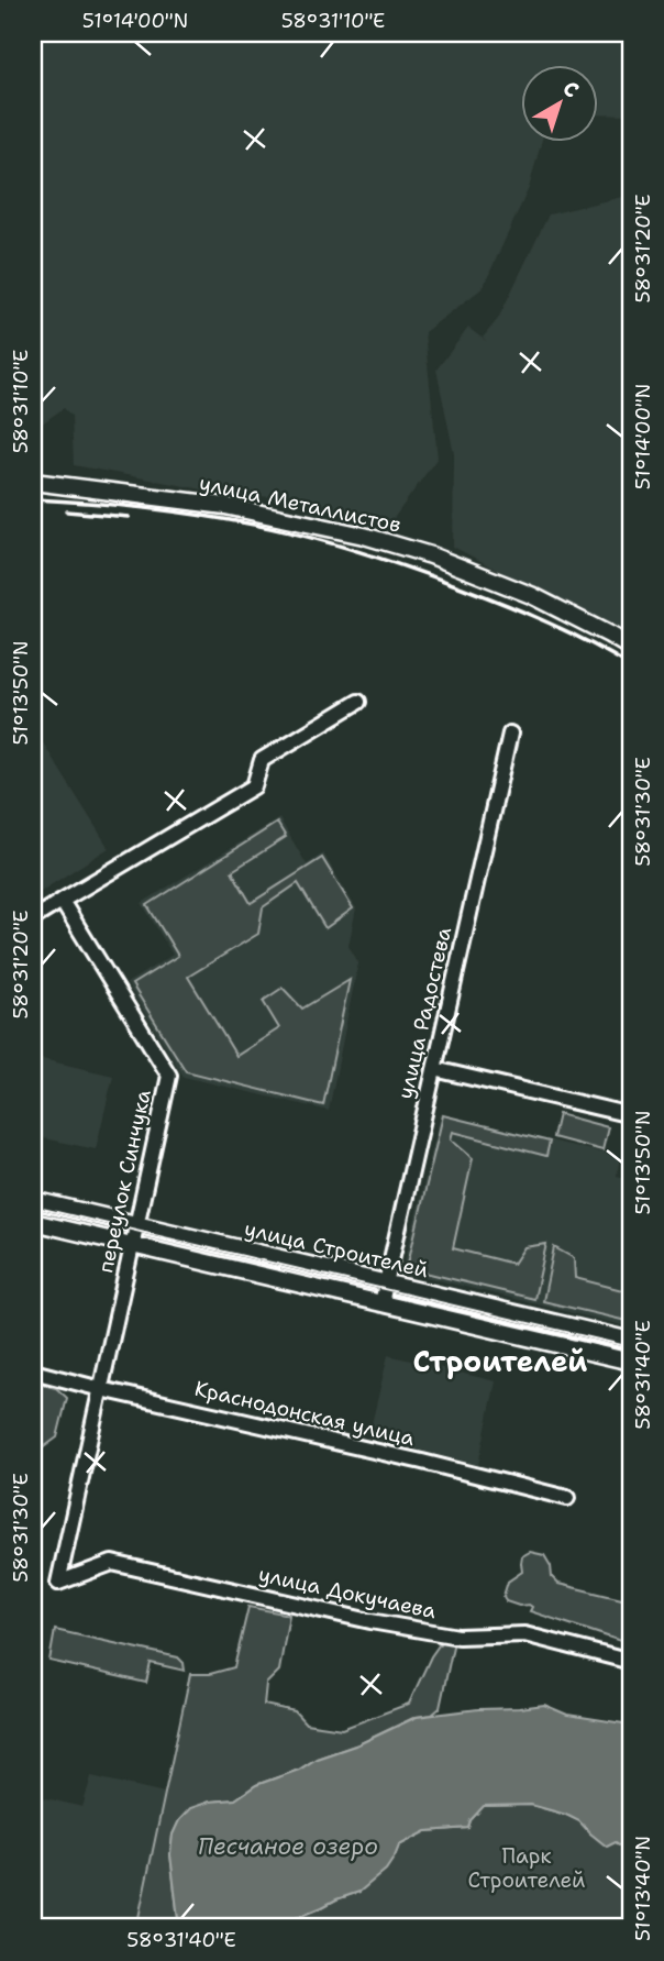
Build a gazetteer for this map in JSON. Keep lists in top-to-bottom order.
{
  "streets": {
    "main road": ["улица Металлистов", "улица Строителей"],
    "street": [
      "улица Радостева",
      "переулок Синчука",
      "Краснодонская улица",
      "улица Докучаева"
    ]
  },
  "crossings": [
    ["улица Радостева", "улица Строителей"],
    ["переулок Синчука", "улица Строителей"],
    ["переулок Синчука", "Краснодонская улица"],
    ["переулок Синчука", "улица Докучаева"]
  ],
  "districts": ["Строителей"],
  "water": ["Песчаное озеро"],
  "parks": ["Парк Строителей"],
  "north": "top right",
  "coordinates": [
    "51°14'00\"N",
    "58°31'10\"E",
    "58°31'20\"E",
    "51°13'50\"N",
    "58°31'30\"E",
    "58°31'40\"E",
    "51°13'40\"N"
  ]
}
